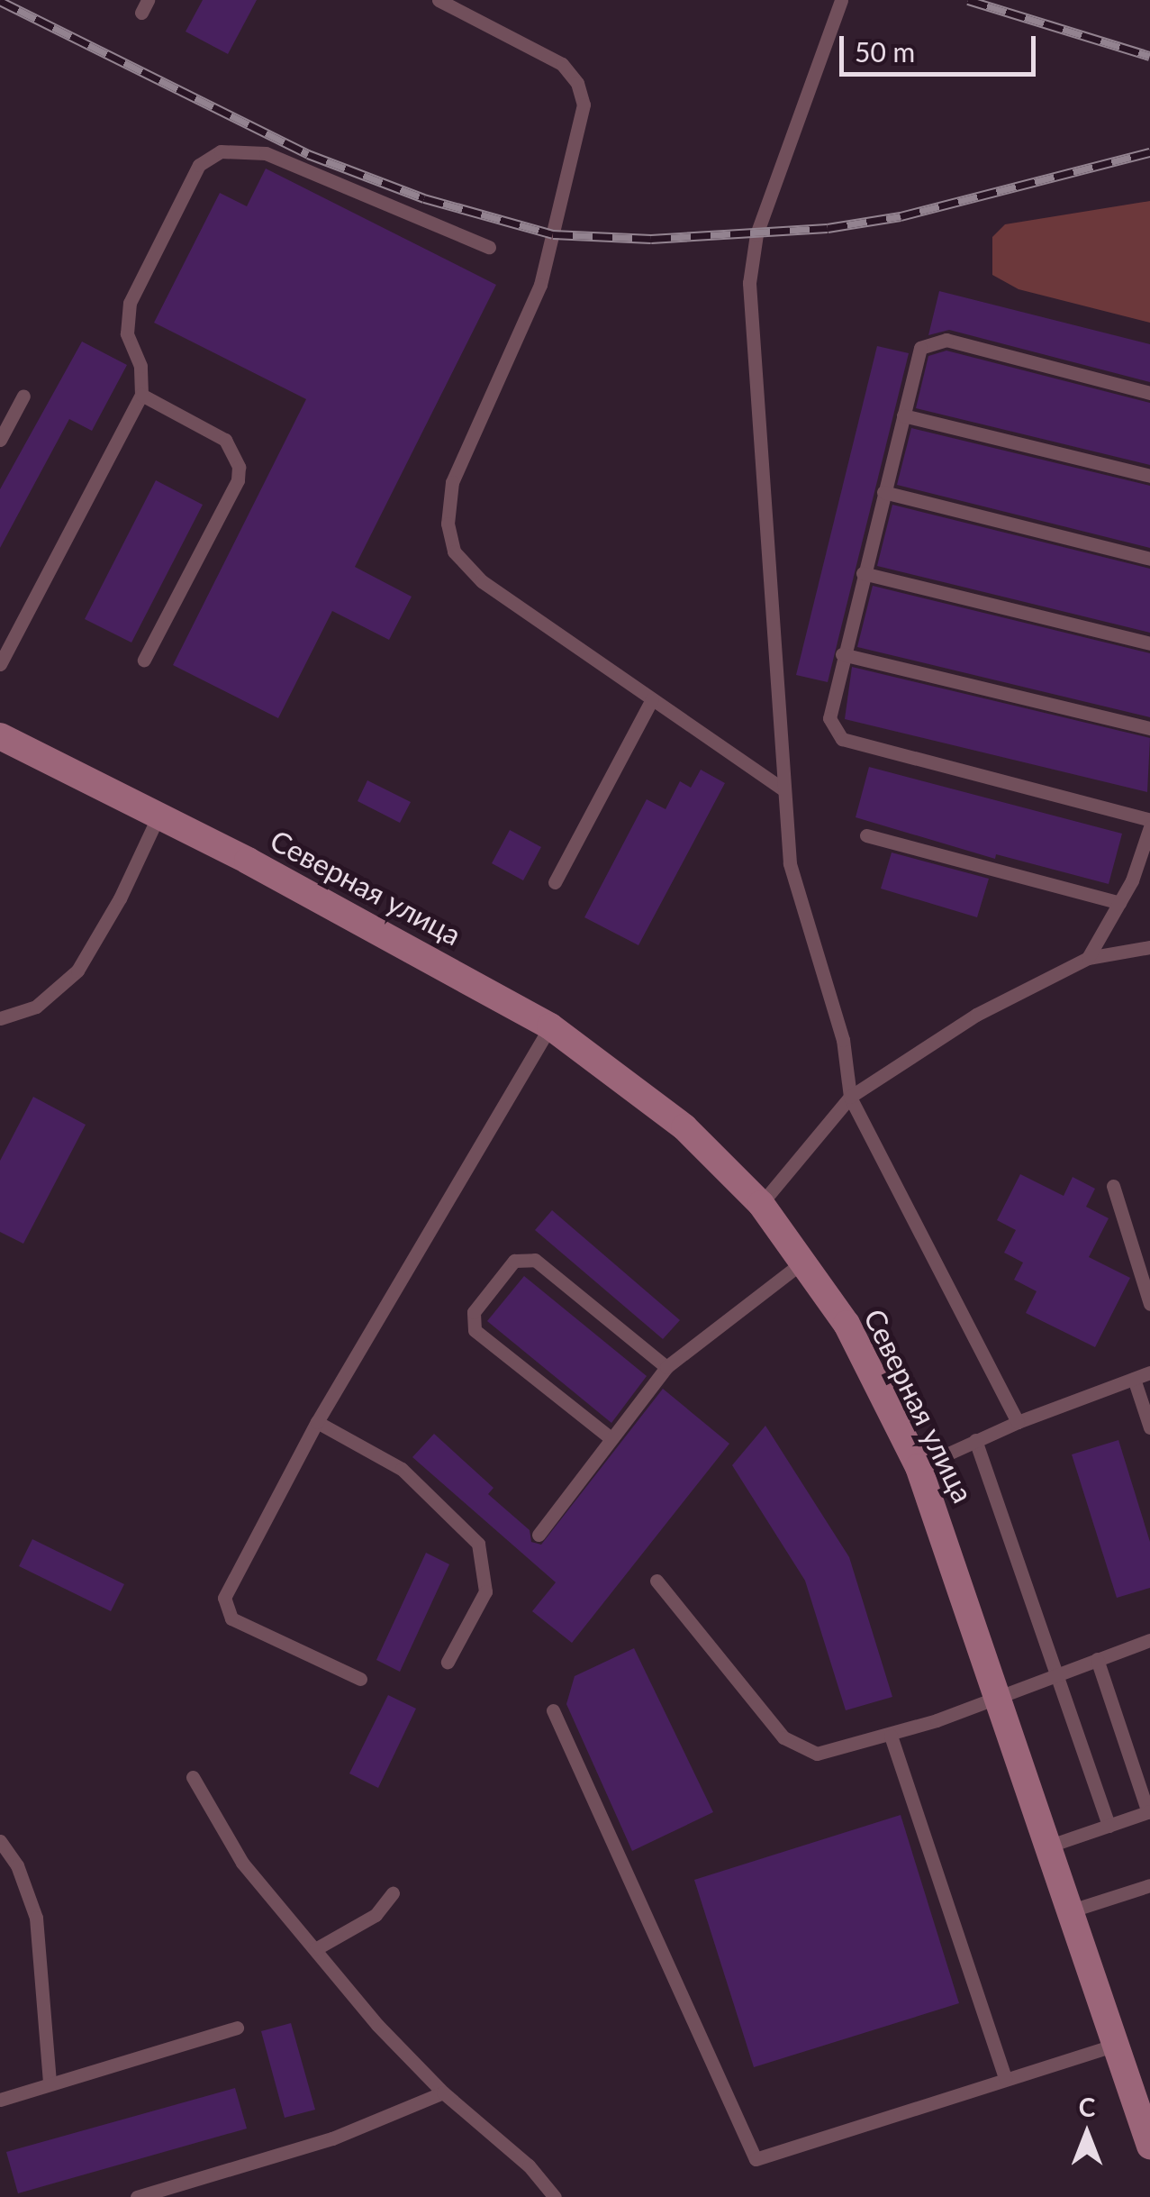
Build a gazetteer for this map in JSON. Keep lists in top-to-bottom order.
{
  "streets": {
    "main road": ["Северная улица"]
  },
  "scale_bar": "50 m",
  "north": "top"
}
